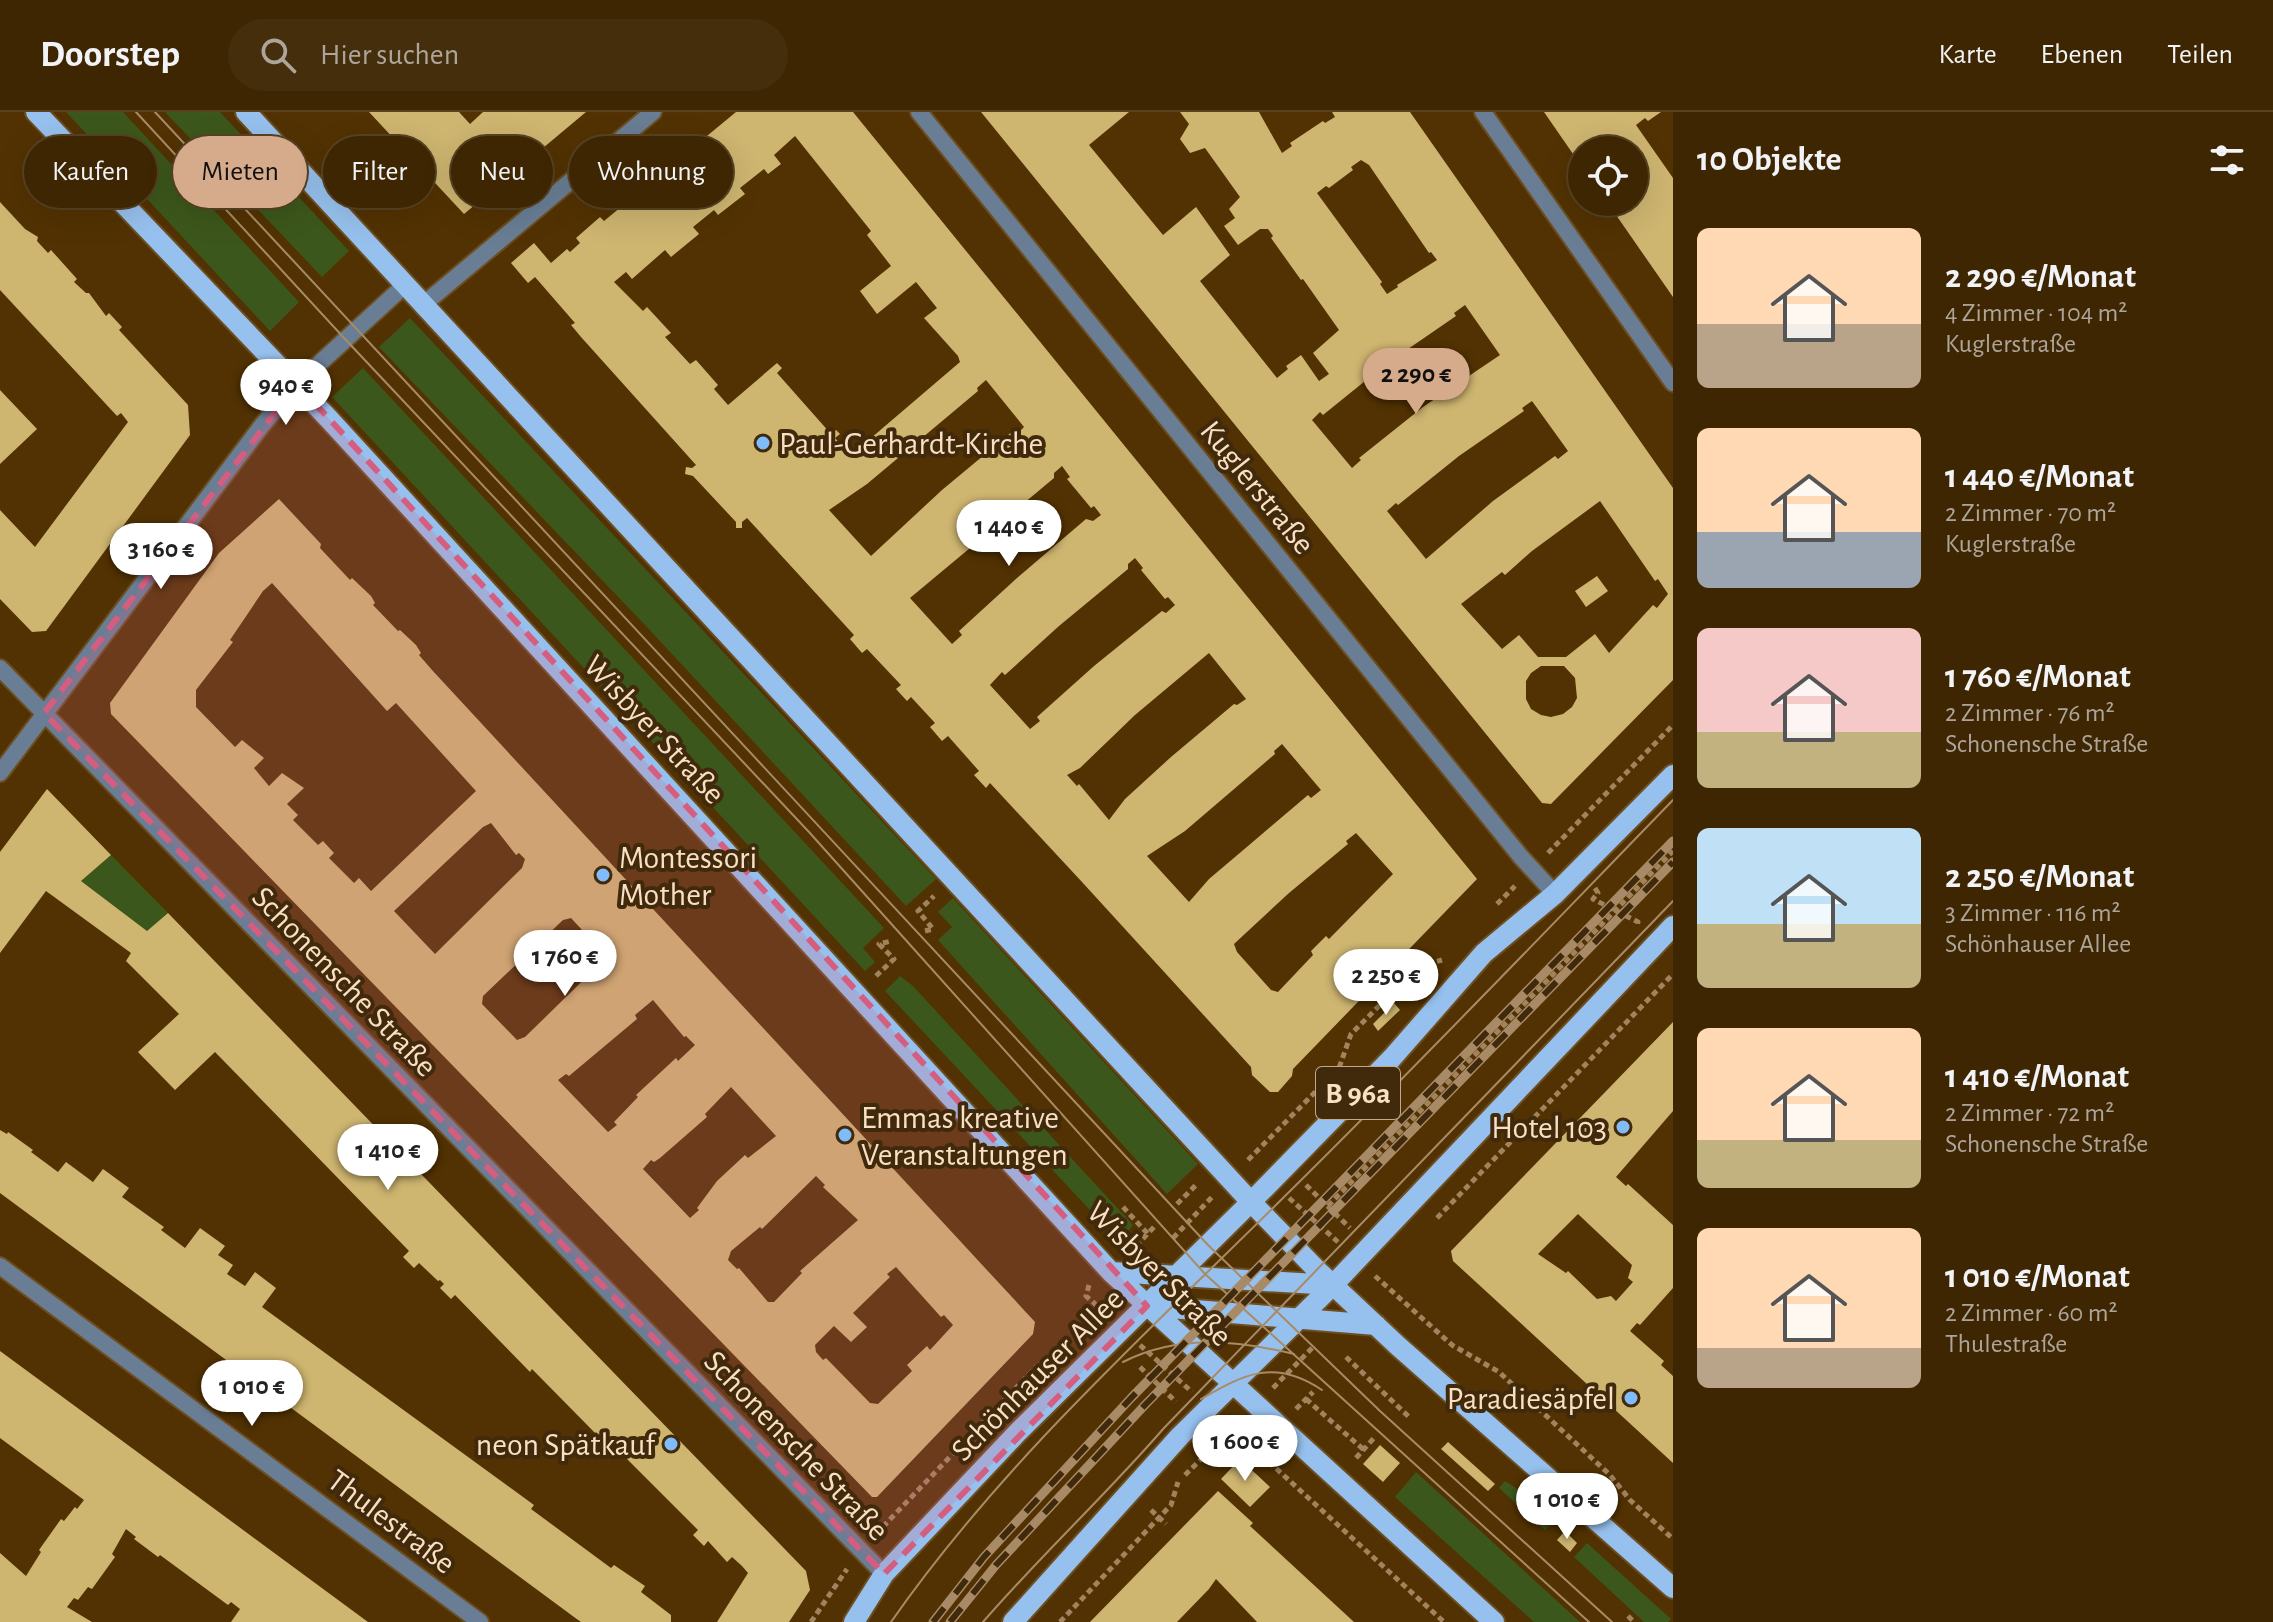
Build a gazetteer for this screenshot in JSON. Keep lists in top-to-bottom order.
{
  "streets": {
    "main road": ["Wisbyer Straße", "B 96a", "Schönhauser Allee"],
    "street": ["Kuglerstraße", "Schonensche Straße", "Thulestraße"]
  },
  "crossings": [
    ["Kuglerstraße", "Schönhauser Allee"],
    ["Wisbyer Straße", "Schönhauser Allee"],
    ["Schonensche Straße", "B 96a"],
    ["Schonensche Straße", "Schönhauser Allee"],
    ["B 96a", "Schönhauser Allee"]
  ],
  "places": [
    "Paul-Gerhardt-Kirche",
    "Montessori Mother",
    "Hotel 103",
    "Emmas kreative Veranstaltungen",
    "Paradiesäpfel",
    "neon Spätkauf"
  ],
  "page": {
    "header": "Doorstep",
    "search": "Hier suchen",
    "nav": ["Karte", "Ebenen", "Teilen"],
    "heading": "10 Objekte",
    "chip": [
      "Kaufen",
      "Mieten",
      "Filter",
      "Neu",
      "Wohnung"
    ],
    "list": [
      {
        "name": "2 290 €/Monat",
        "note": "4 Zimmer · 104 m² · Kuglerstraße"
      },
      {
        "name": "1 440 €/Monat",
        "note": "2 Zimmer · 70 m² · Kuglerstraße"
      },
      {
        "name": "1 760 €/Monat",
        "note": "2 Zimmer · 76 m² · Schonensche Straße"
      },
      {
        "name": "2 250 €/Monat",
        "note": "3 Zimmer · 116 m² · Schönhauser Allee"
      },
      {
        "name": "1 410 €/Monat",
        "note": "2 Zimmer · 72 m² · Schonensche Straße"
      },
      {
        "name": "1 010 €/Monat",
        "note": "2 Zimmer · 60 m² · Thulestraße"
      }
    ],
    "price": [
      "2 290 €",
      "940 €",
      "1 440 €",
      "3 160 €",
      "1 760 €",
      "2 250 €",
      "1 410 €",
      "1 010 €",
      "1 600 €",
      "1 010 €"
    ]
  }
}
